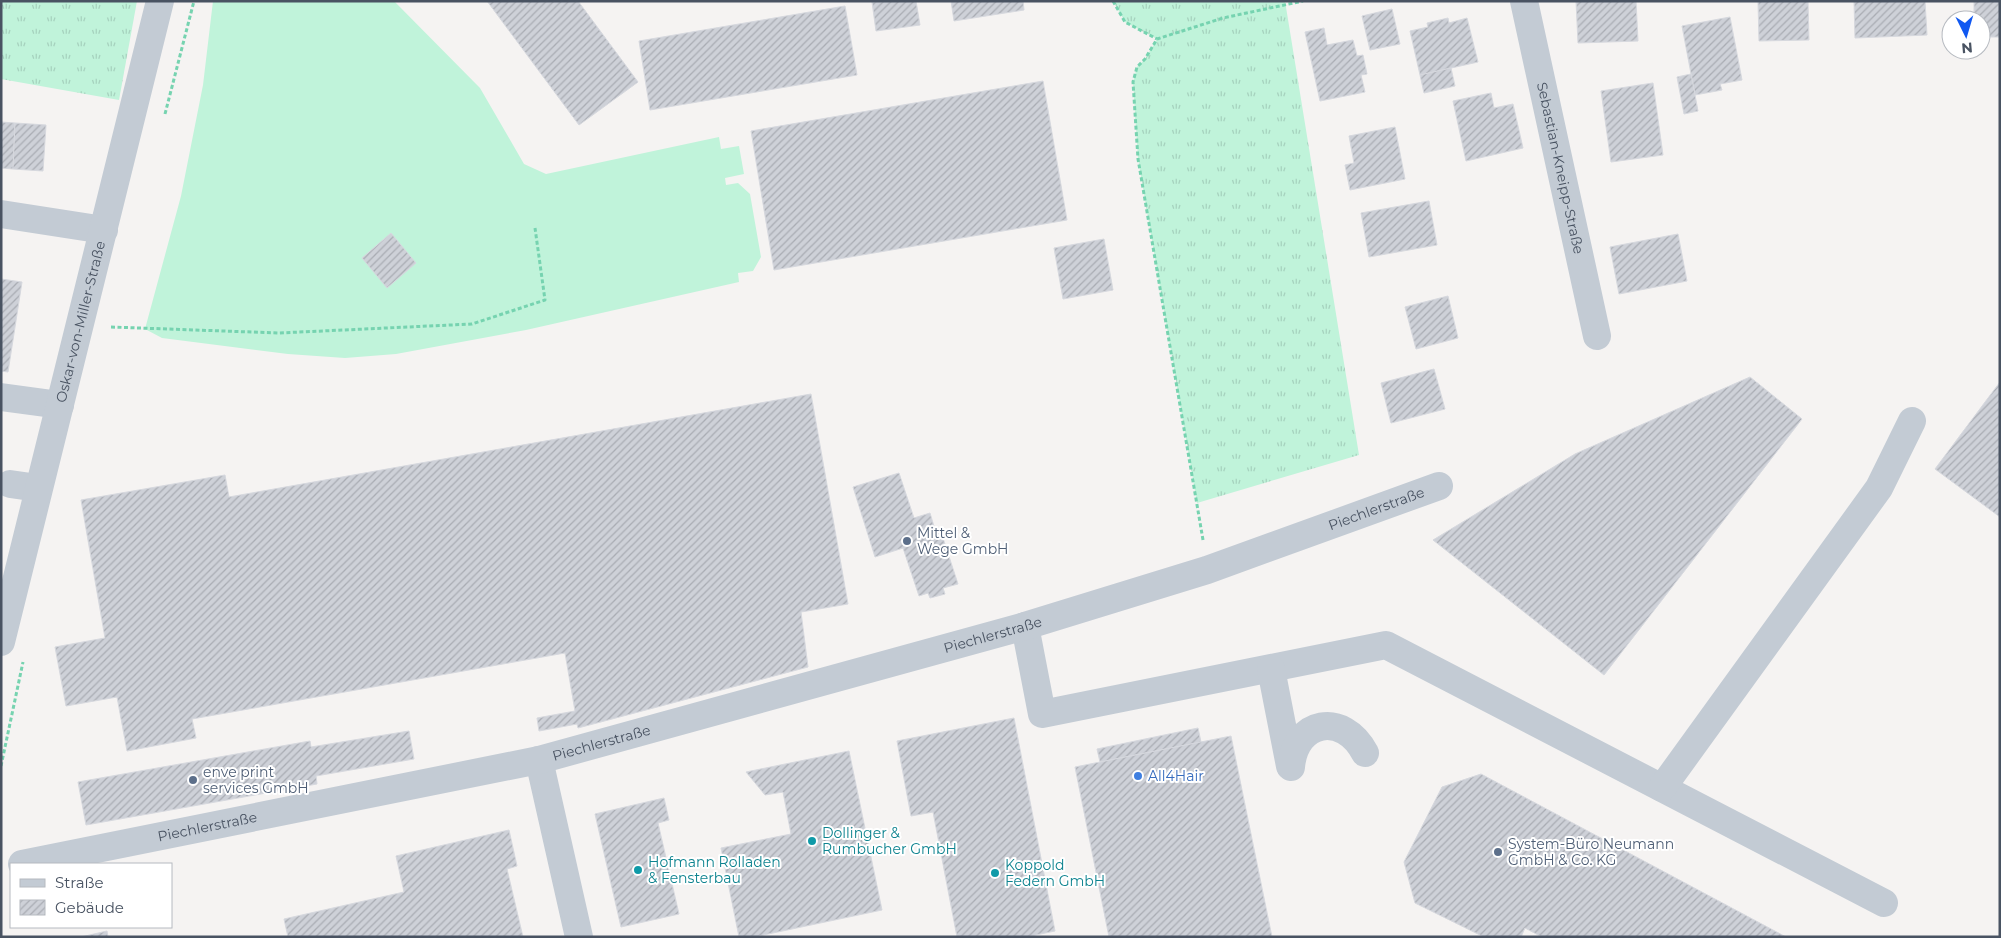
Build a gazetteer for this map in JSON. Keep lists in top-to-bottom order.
{
  "streets": {
    "street": ["Sebastian-Kneipp-Straße", "Oskar-von-Miller-Straße", "Piechlerstraße"]
  },
  "places": [
    "Mittel & Wege GmbH",
    "All4Hair",
    "enve print services GmbH",
    "Dollinger & Rumbucher GmbH",
    "System-Büro Neumann GmbH & Co. KG",
    "Hofmann Rolladen & Fensterbau",
    "Koppold Federn GmbH"
  ],
  "legend": ["Straße", "Gebäude"],
  "north": "bottom"
}
